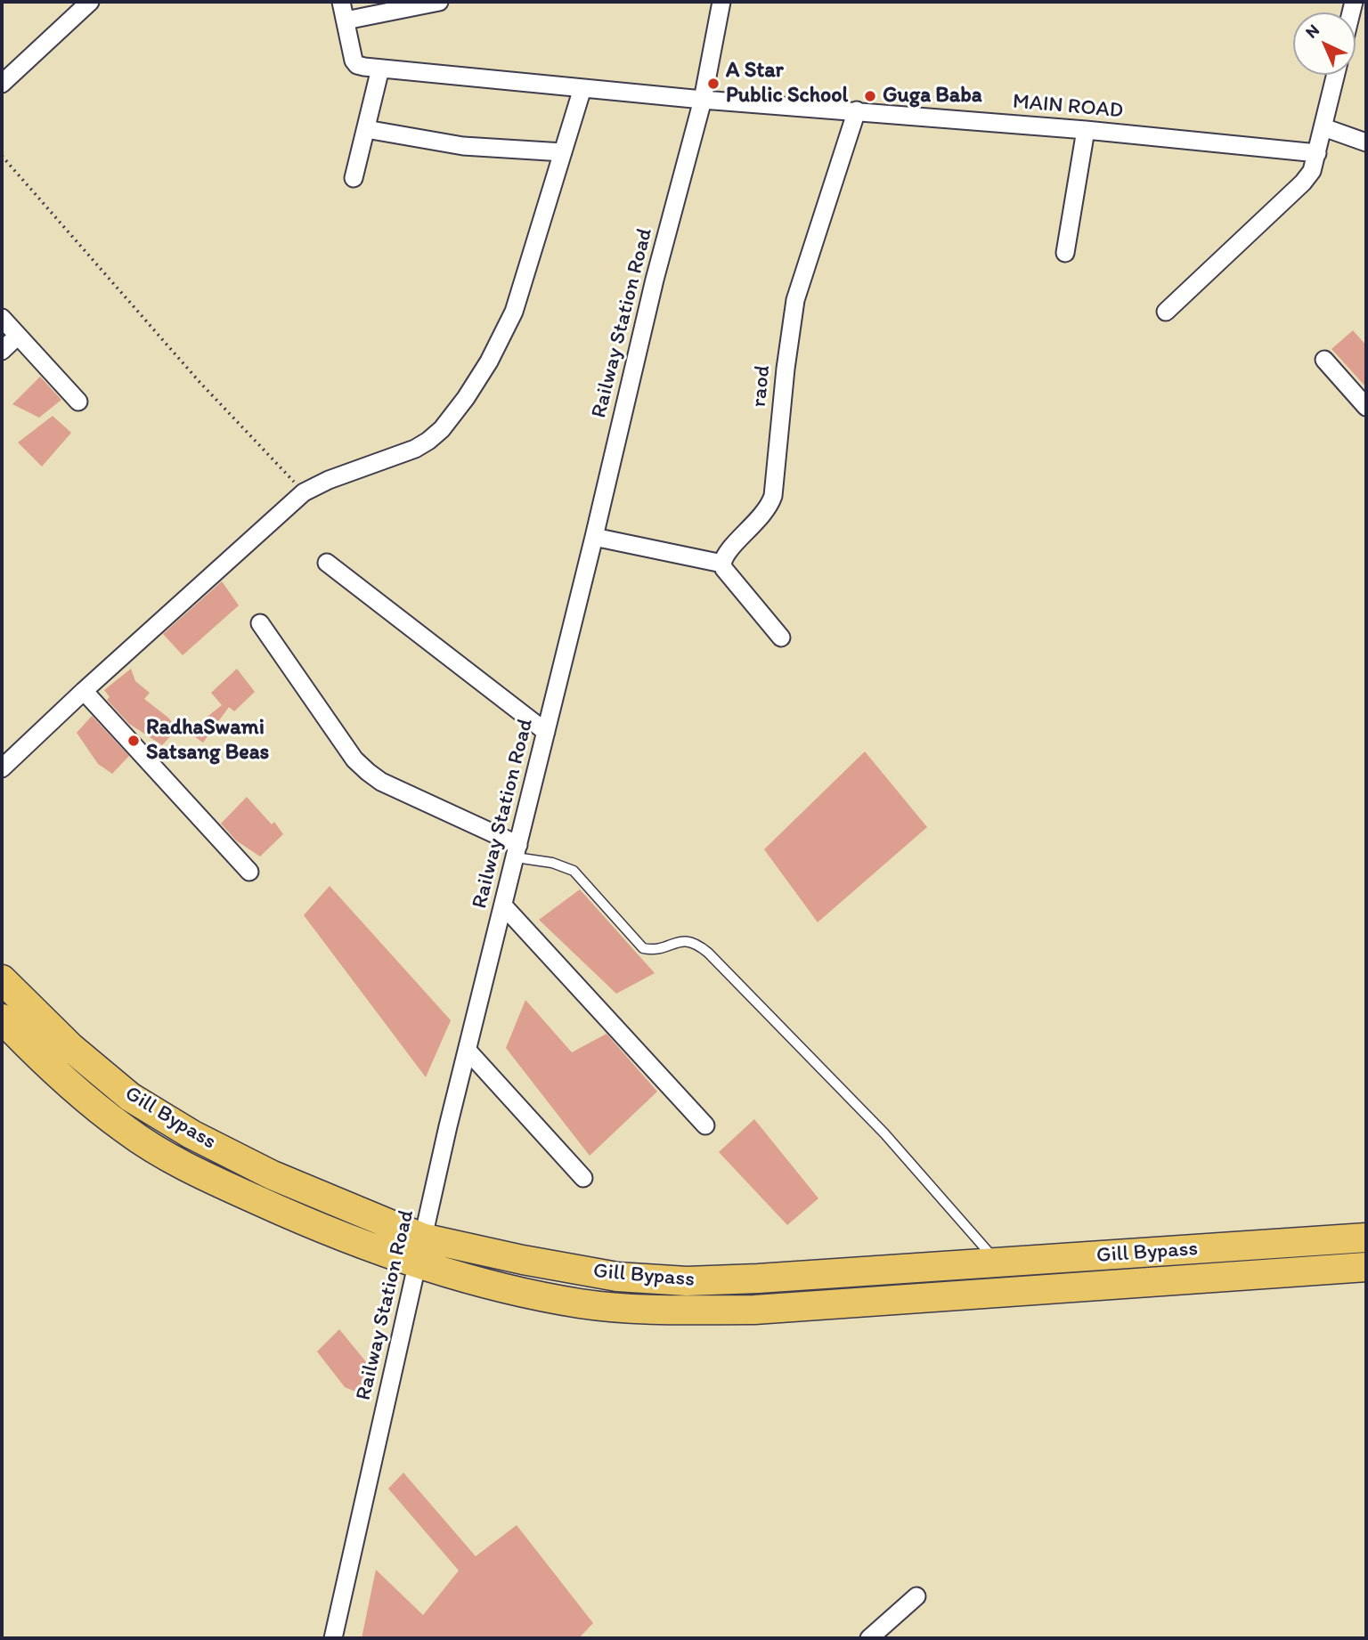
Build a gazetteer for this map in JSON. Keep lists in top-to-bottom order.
{
  "streets": {
    "main road": ["Gill Bypass"],
    "street": ["MAIN ROAD", "Railway Station Road", "raod"]
  },
  "crossings": [
    ["MAIN ROAD", "Railway Station Road"],
    ["MAIN ROAD", "raod"],
    ["Railway Station Road", "Gill Bypass"]
  ],
  "places": ["A Star Public School", "Guga Baba", "RadhaSwami Satsang Beas"],
  "north": "top left"
}
